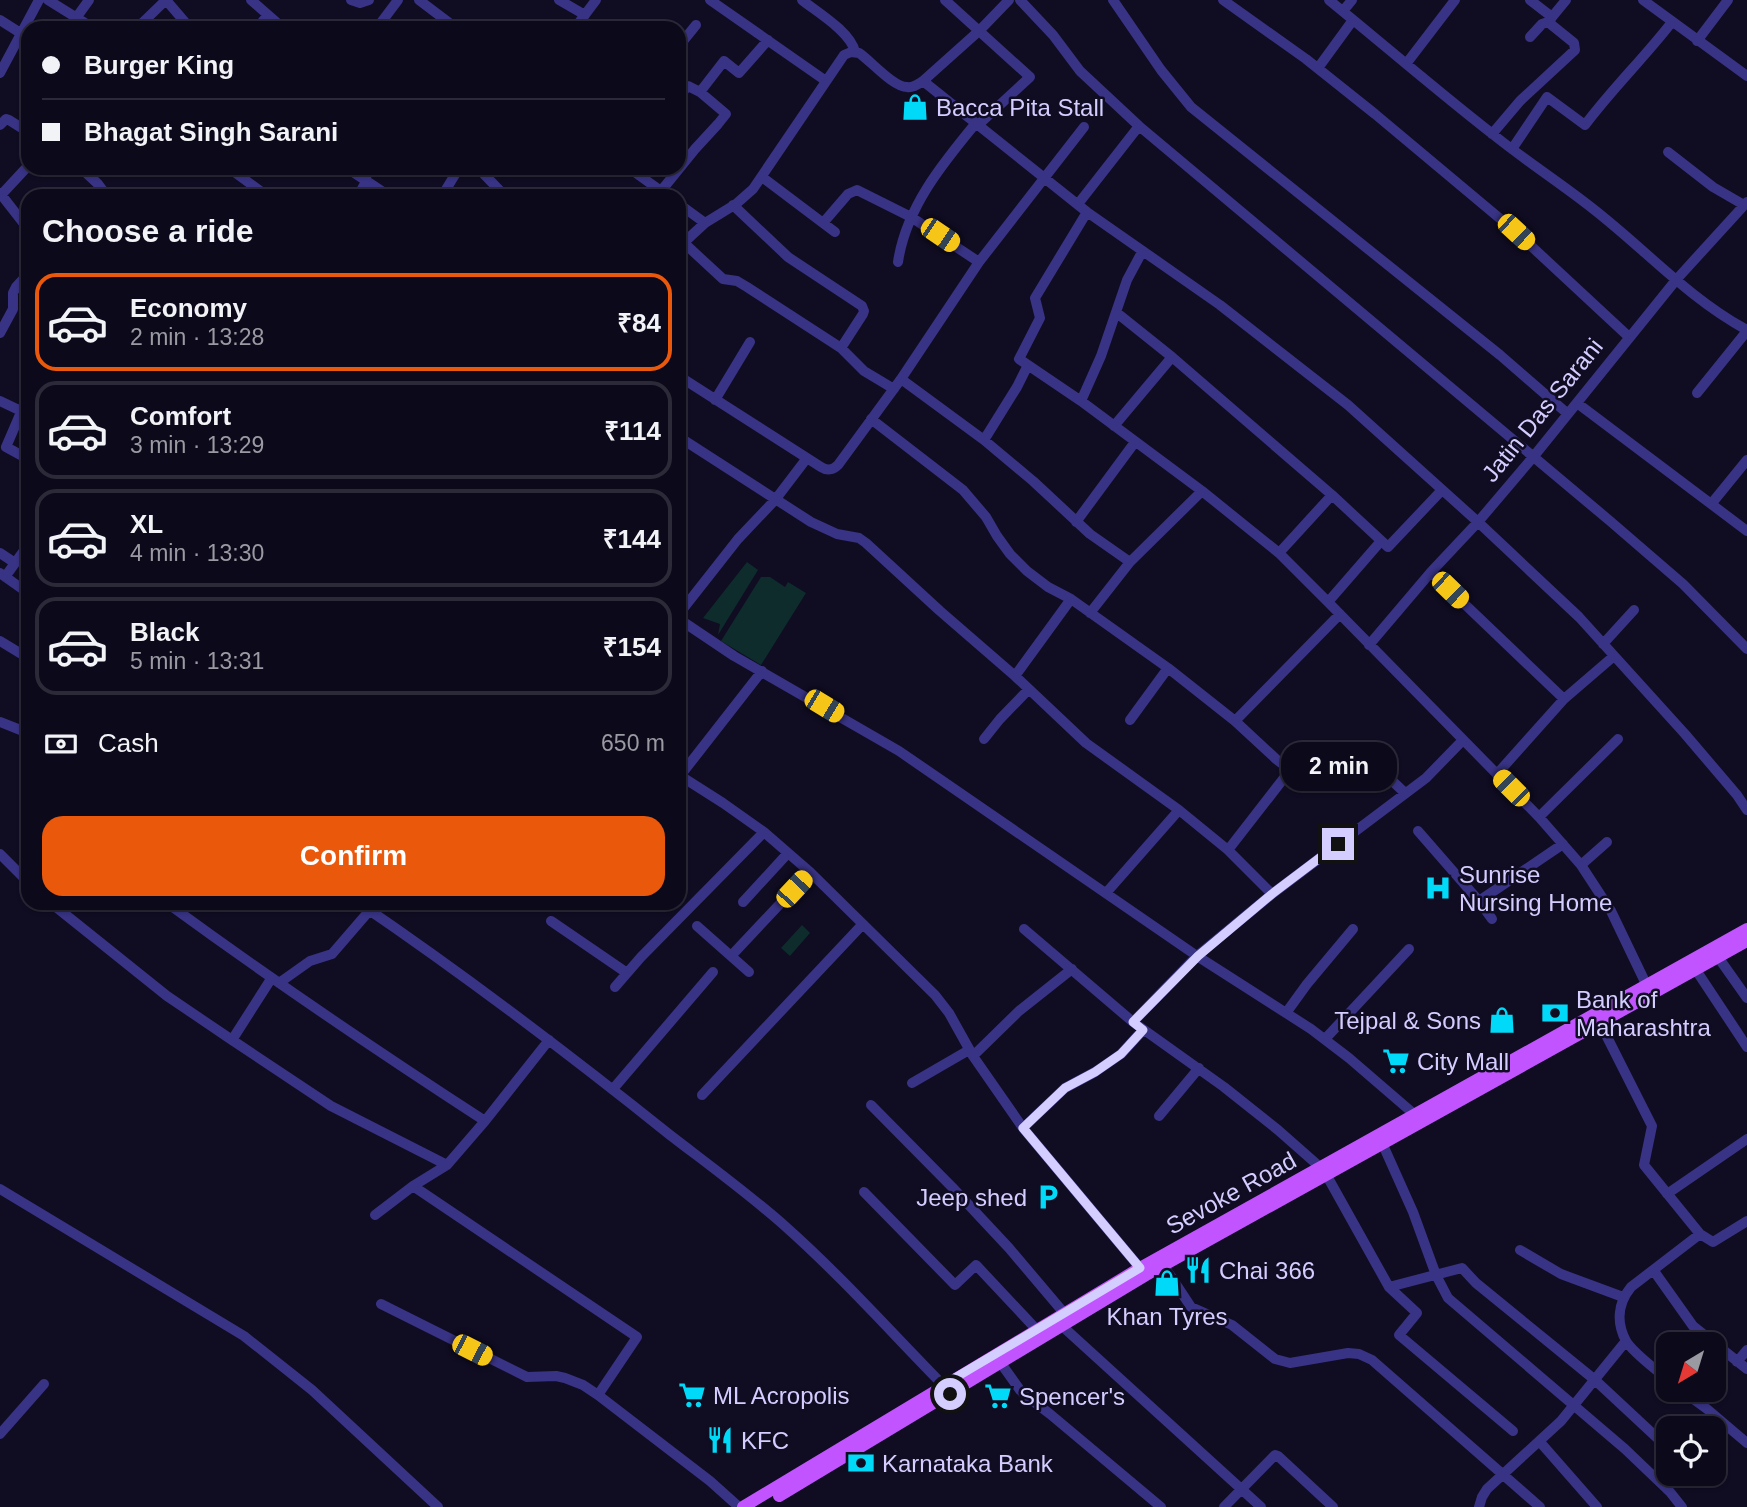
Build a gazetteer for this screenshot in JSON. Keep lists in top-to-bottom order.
{
  "streets": {
    "main road": ["Sevoke Road"],
    "street": ["Jatin Das Sarani"]
  },
  "places": {
    "shop": ["Bacca Pita Stall", "Tejpal & Sons", "Khan Tyres"],
    "hospital": ["Sunrise Nursing Home"],
    "bank": ["Bank of Maharashtra", "Karnataka Bank"],
    "supermarket": ["City Mall", "ML Acropolis", "Spencer's"],
    "parking": ["Jeep shed"],
    "restaurant": ["Chai 366", "KFC"]
  },
  "north": "bottom left",
  "page": {
    "banner": ["Burger King", "Bhagat Singh Sarani"],
    "heading": "Choose a ride",
    "list": [
      {
        "name": "Economy",
        "note": "2 min · 13:28",
        "value": "₹84"
      },
      {
        "name": "Comfort",
        "note": "3 min · 13:29",
        "value": "₹114"
      },
      {
        "name": "XL",
        "note": "4 min · 13:30",
        "value": "₹144"
      },
      {
        "name": "Black",
        "note": "5 min · 13:31",
        "value": "₹154"
      }
    ],
    "pay": ["Cash", "650 m"],
    "bubble": "2 min",
    "buttons": "Confirm"
  }
}
